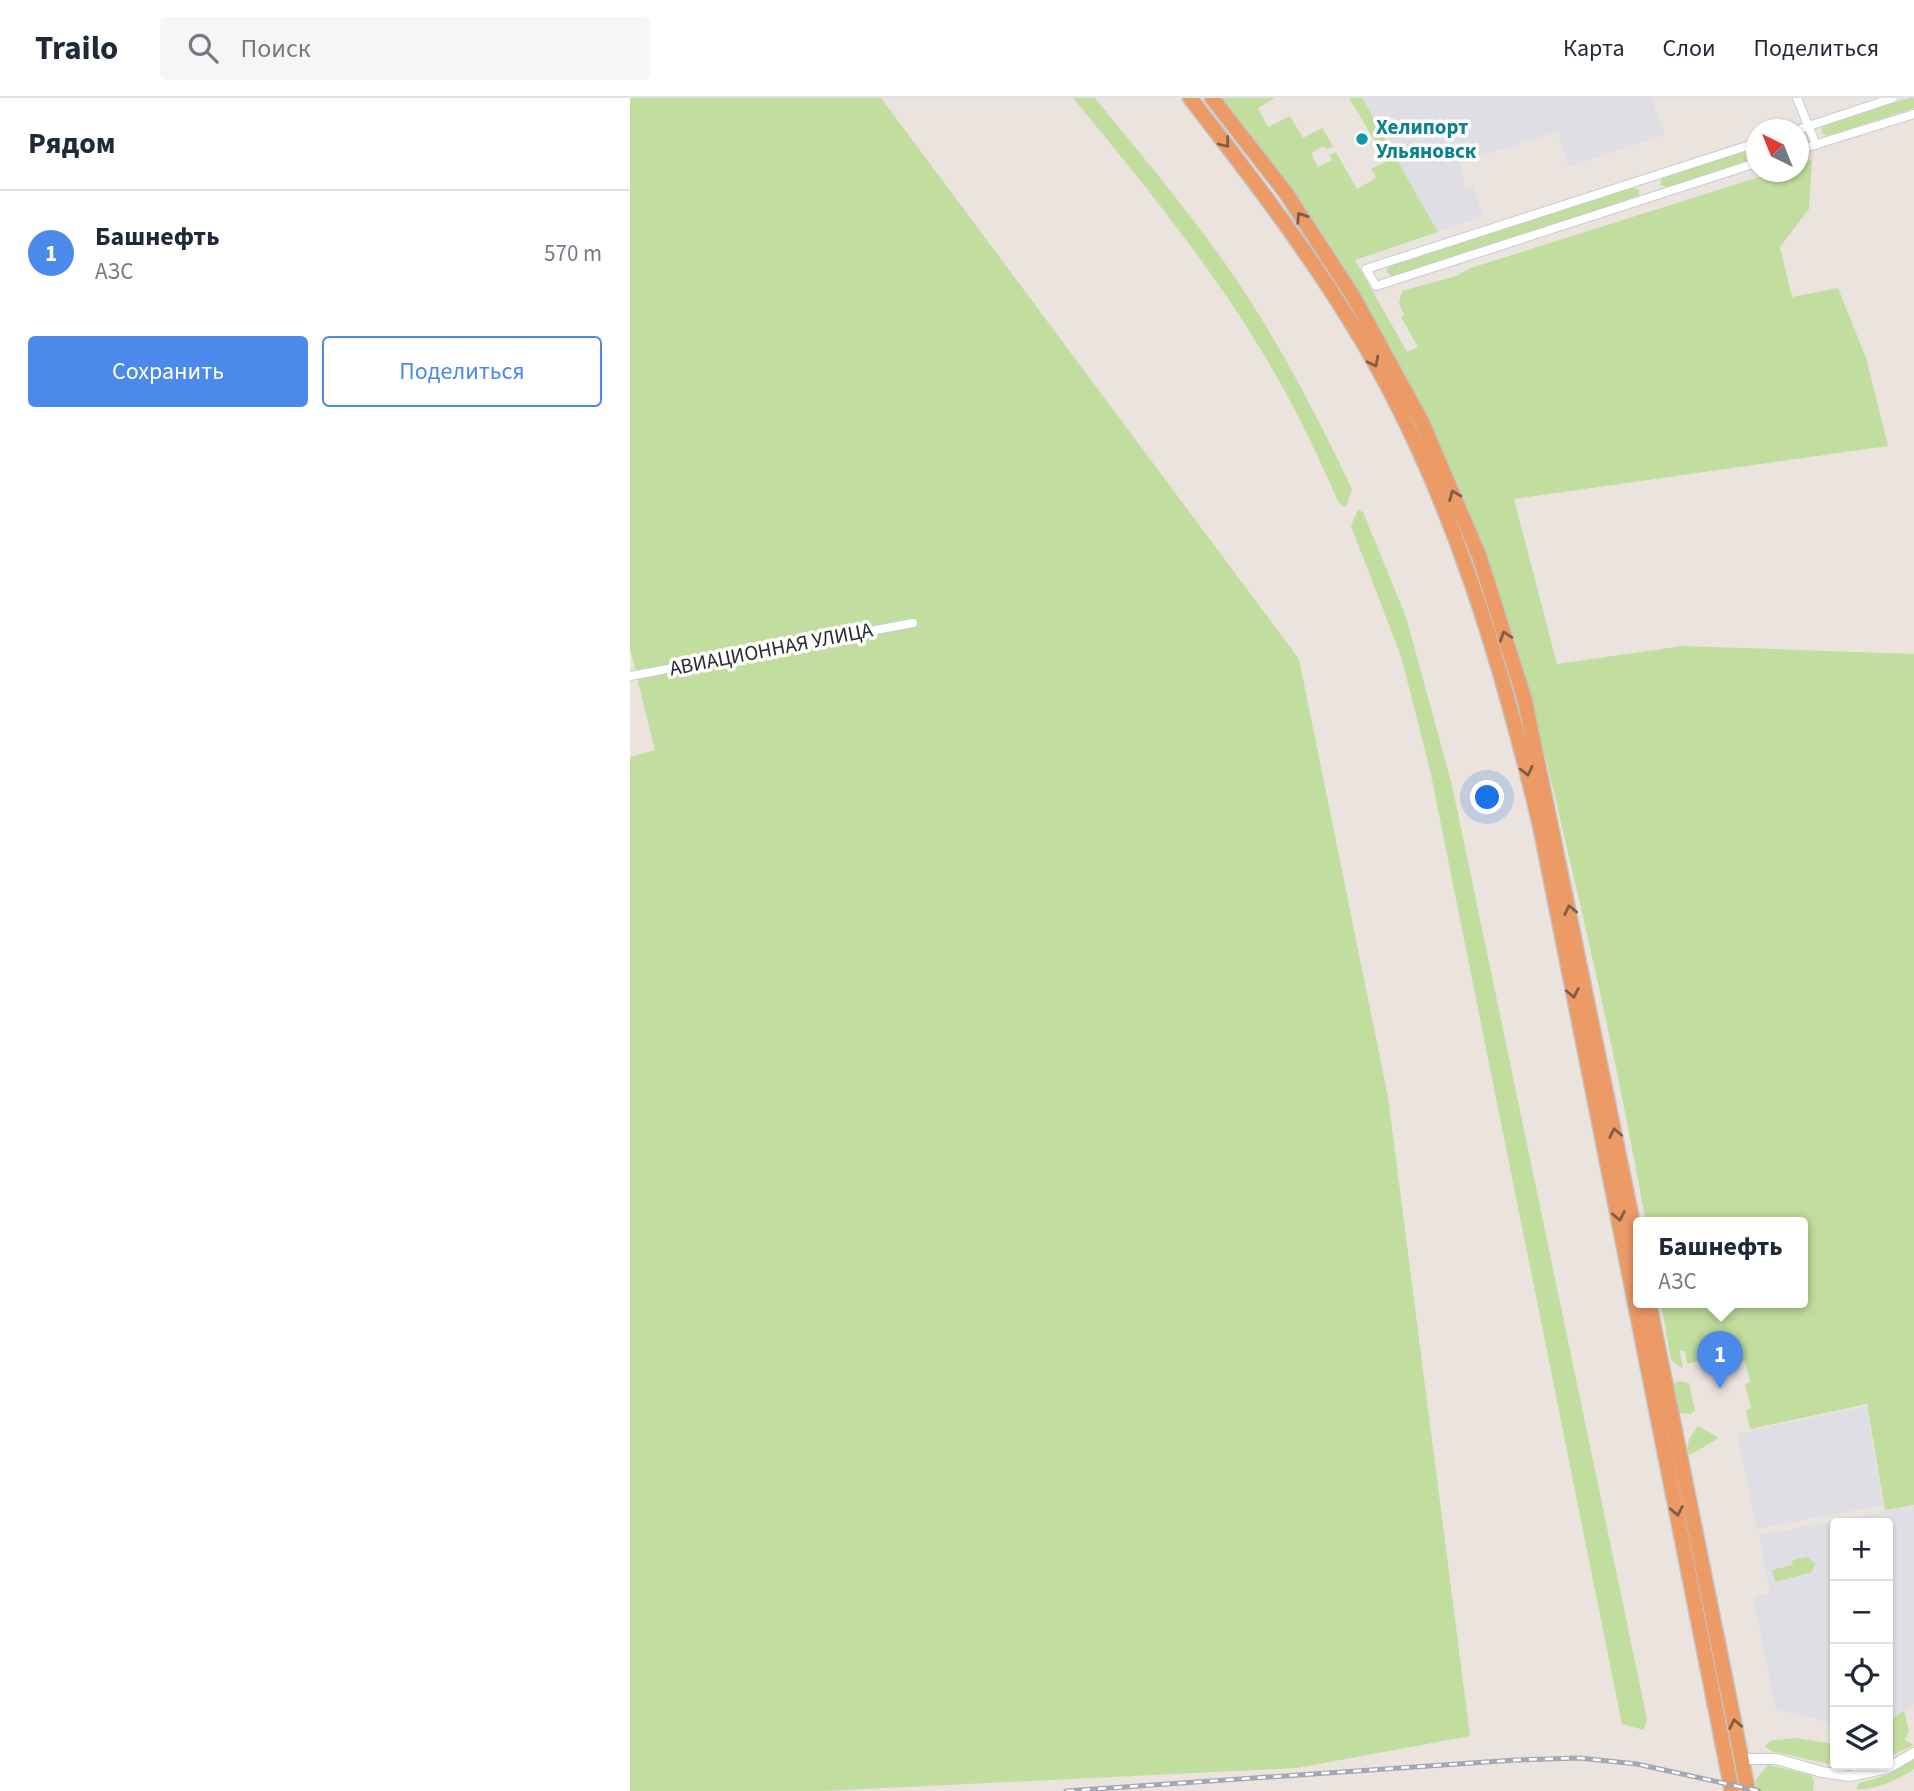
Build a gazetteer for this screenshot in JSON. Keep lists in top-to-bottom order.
{
  "streets": {
    "street": ["АВИАЦИОННАЯ УЛИЦА"]
  },
  "places": ["Хелипорт Ульяновск"],
  "north": "top left",
  "page": {
    "header": "Trailo",
    "search": "Поиск",
    "nav": ["Карта", "Слои", "Поделиться"],
    "heading": "Рядом",
    "list": [
      {
        "mark": "1",
        "name": "Башнефть",
        "note": "АЗС",
        "value": "570 m"
      }
    ],
    "buttons": ["Сохранить", "Поделиться"],
    "popup": ["Башнефть", "АЗС"],
    "pins": "1",
    "map_buttons": ["+", "−"]
  }
}
